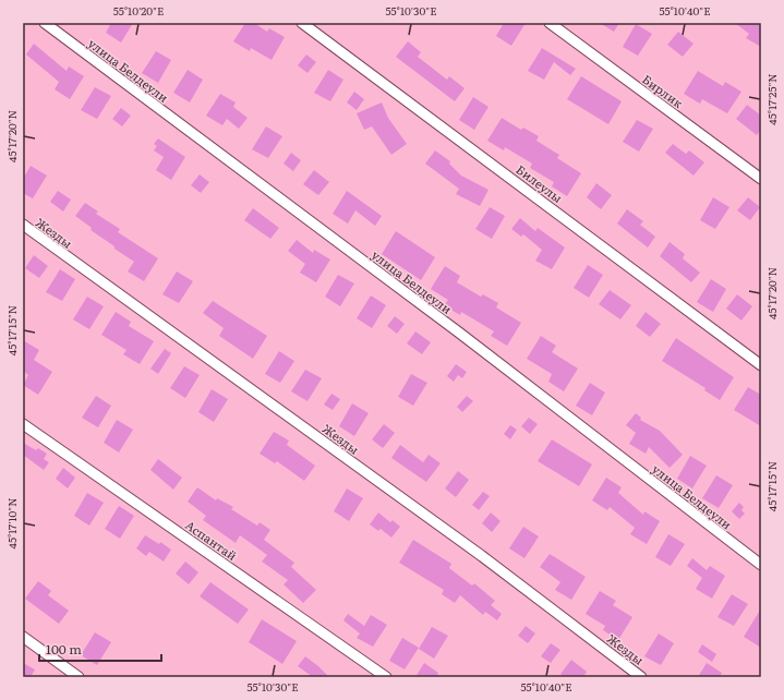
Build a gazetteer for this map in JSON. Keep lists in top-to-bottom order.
{
  "streets": {
    "street": [
      "улица Белдеули",
      "Бирлик",
      "Билеулы",
      "Жезды",
      "Аспантай"
    ]
  },
  "scale_bar": "100 m",
  "coordinates": [
    "55°10'20\"E",
    "55°10'30\"E",
    "55°10'40\"E",
    "45°17'25\"N",
    "45°17'20\"N",
    "45°17'15\"N",
    "45°17'10\"N"
  ]
}
